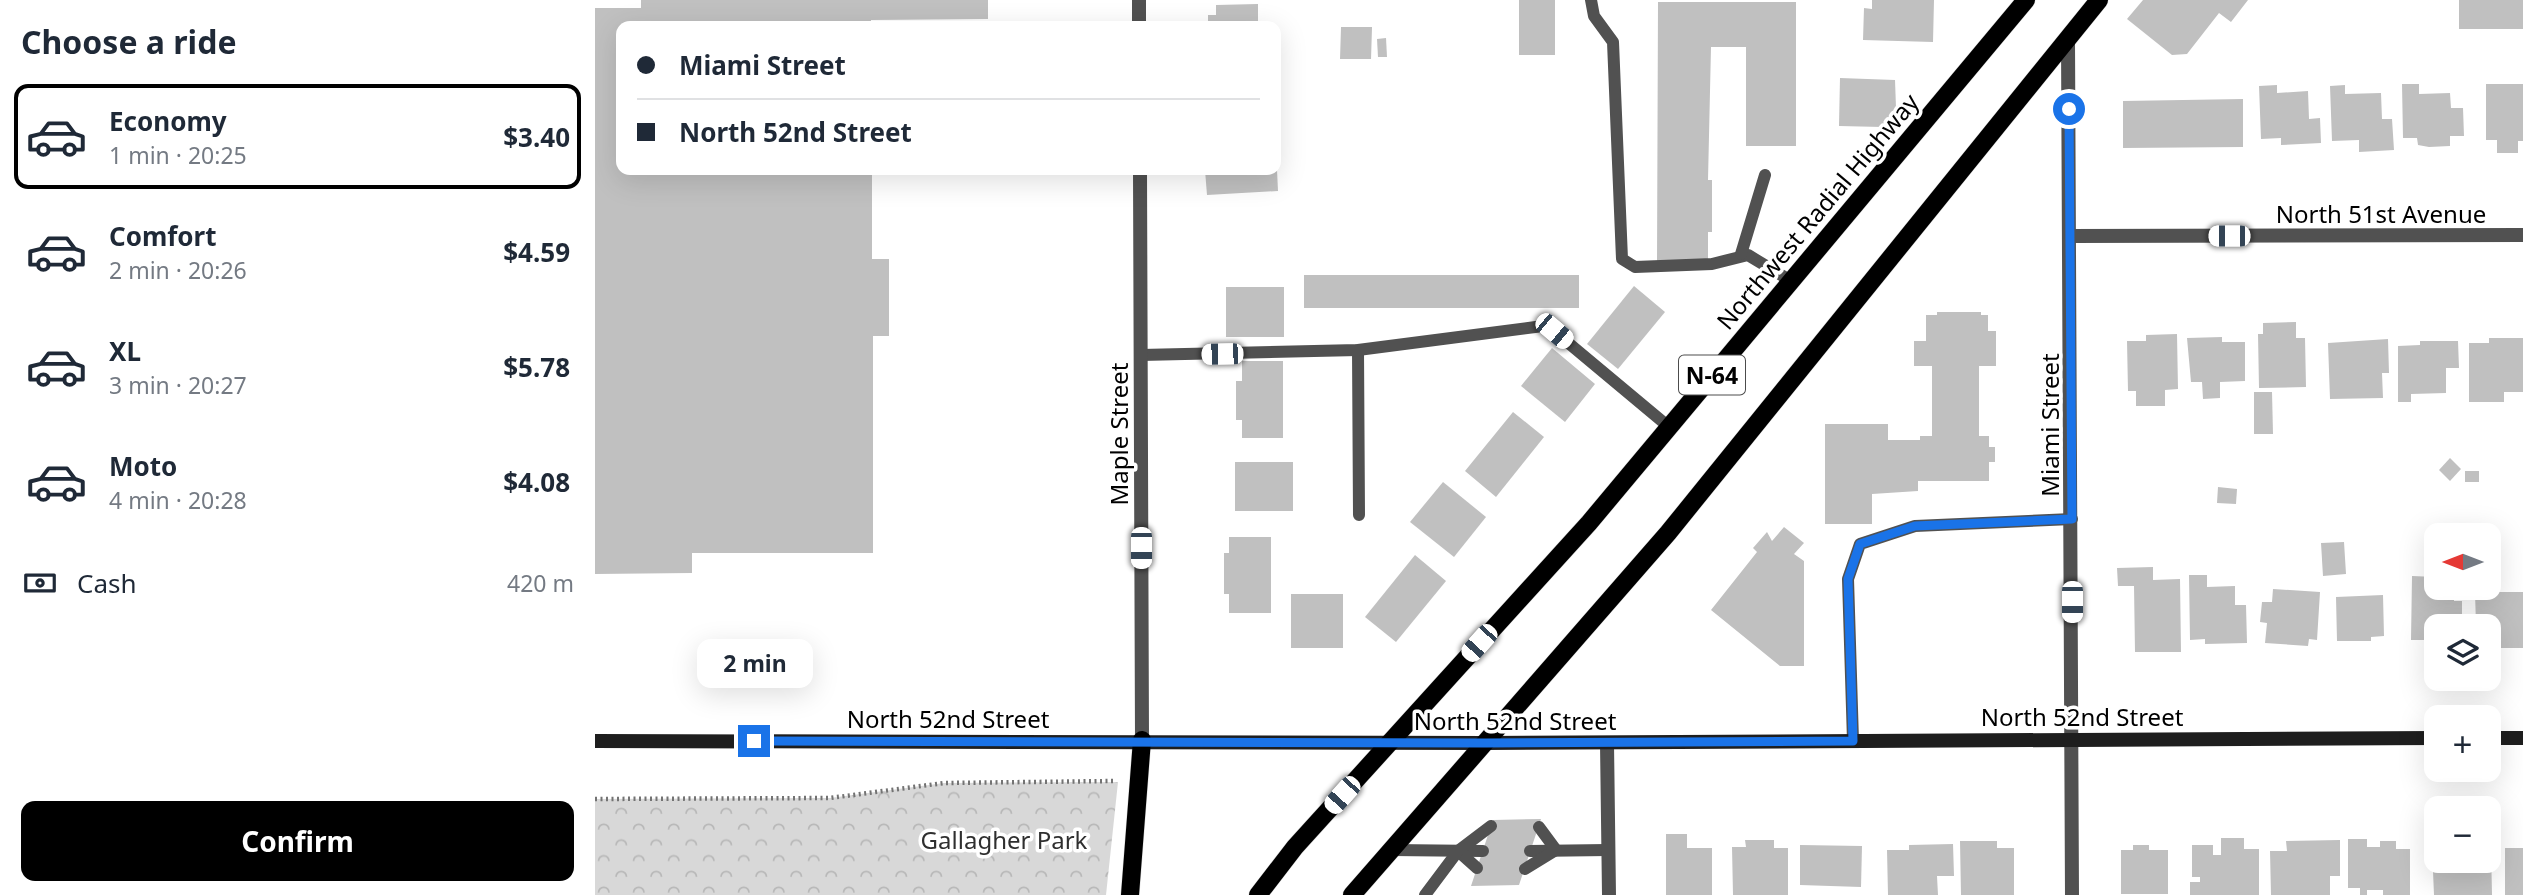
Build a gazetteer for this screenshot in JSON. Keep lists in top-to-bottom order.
{
  "streets": {
    "main road": ["Northwest Radial Highway", "N-64"],
    "street": [
      "North 51st Avenue",
      "Miami Street",
      "Maple Street",
      "North 52nd Street"
    ]
  },
  "crossings": [
    ["Northwest Radial Highway", "North 52nd Street"],
    ["North 51st Avenue", "Miami Street"],
    ["N-64", "Miami Street"],
    ["N-64", "North 52nd Street"],
    ["Miami Street", "North 52nd Street"],
    ["Maple Street", "North 52nd Street"]
  ],
  "parks": ["Gallagher Park"],
  "north": "left",
  "page": {
    "heading": "Choose a ride",
    "banner": ["Miami Street", "North 52nd Street"],
    "list": [
      {
        "name": "Economy",
        "note": "1 min · 20:25",
        "value": "$3.40"
      },
      {
        "name": "Comfort",
        "note": "2 min · 20:26",
        "value": "$4.59"
      },
      {
        "name": "XL",
        "note": "3 min · 20:27",
        "value": "$5.78"
      },
      {
        "name": "Moto",
        "note": "4 min · 20:28",
        "value": "$4.08"
      }
    ],
    "map_buttons": ["+", "−"],
    "pay": ["Cash", "420 m"],
    "bubble": "2 min",
    "buttons": "Confirm"
  }
}
